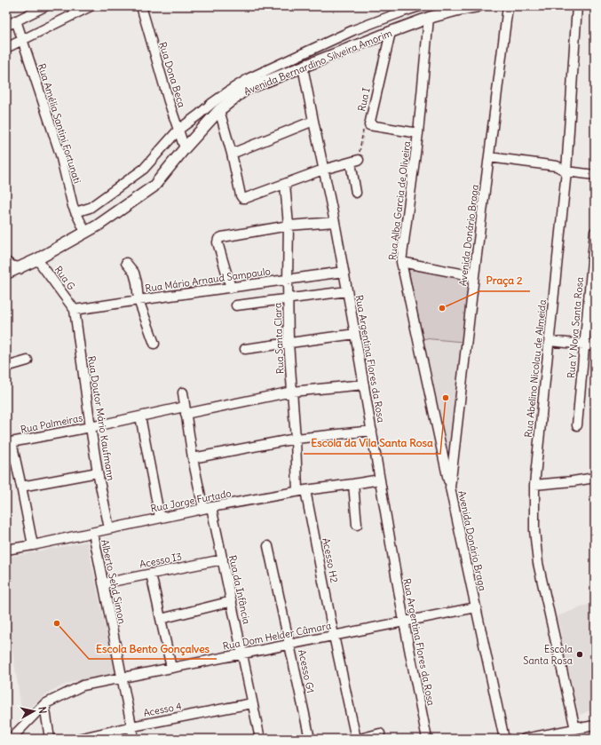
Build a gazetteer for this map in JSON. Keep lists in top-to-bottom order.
{
  "streets": {
    "main road": ["Avenida Bernardino Silveira Amorim"],
    "street": [
      "Rua Dona Beca",
      "Rua I",
      "Rua Amélia Santini Fortunati",
      "Rua Alba Garcia de Oliveira",
      "Avenida Donário Braga",
      "Rua G",
      "Rua Mário Arnaud Sampaulo",
      "Rua Y Nova Santa Rosa",
      "Rua Santa Clara",
      "Rua Argentina Flores da Rosa",
      "Rua Abelino Nicolau de Almeida",
      "Rua Doutor Mário Kaufmann",
      "Rua Palmeiras",
      "Rua Jorge Furtado",
      "Acesso I3",
      "Acesso H2",
      "Alberto Sehd Simon",
      "Rua da Infância",
      "Rua Dom Helder Câmara",
      "Acesso G1",
      "Acesso 4"
    ]
  },
  "crossings": [
    ["Avenida Bernardino Silveira Amorim", "Rua Dona Beca"],
    ["Avenida Bernardino Silveira Amorim", "Rua I"],
    ["Avenida Bernardino Silveira Amorim", "Rua Amélia Santini Fortunati"],
    ["Avenida Bernardino Silveira Amorim", "Rua Alba Garcia de Oliveira"],
    ["Avenida Bernardino Silveira Amorim", "Rua G"],
    ["Avenida Bernardino Silveira Amorim", "Rua Argentina Flores da Rosa"],
    ["Rua Alba Garcia de Oliveira", "Avenida Donário Braga"],
    ["Avenida Donário Braga", "Rua Dom Helder Câmara"],
    ["Rua G", "Rua Mário Arnaud Sampaulo"],
    ["Rua G", "Rua Doutor Mário Kaufmann"],
    ["Rua Mário Arnaud Sampaulo", "Rua Santa Clara"],
    ["Rua Mário Arnaud Sampaulo", "Rua Argentina Flores da Rosa"],
    ["Rua Mário Arnaud Sampaulo", "Rua Doutor Mário Kaufmann"],
    ["Rua Santa Clara", "Rua Palmeiras"],
    ["Rua Santa Clara", "Rua Jorge Furtado"],
    ["Rua Santa Clara", "Acesso H2"],
    ["Rua Argentina Flores da Rosa", "Rua Palmeiras"],
    ["Rua Argentina Flores da Rosa", "Rua Jorge Furtado"],
    ["Rua Argentina Flores da Rosa", "Rua Dom Helder Câmara"],
    ["Rua Doutor Mário Kaufmann", "Rua Palmeiras"],
    ["Rua Doutor Mário Kaufmann", "Rua Jorge Furtado"],
    ["Rua Palmeiras", "Rua da Infância"],
    ["Rua Jorge Furtado", "Acesso H2"],
    ["Rua Jorge Furtado", "Alberto Sehd Simon"],
    ["Rua Jorge Furtado", "Rua da Infância"],
    ["Acesso I3", "Alberto Sehd Simon"],
    ["Acesso I3", "Rua da Infância"],
    ["Acesso H2", "Rua Dom Helder Câmara"],
    ["Alberto Sehd Simon", "Rua Dom Helder Câmara"],
    ["Alberto Sehd Simon", "Acesso 4"],
    ["Rua da Infância", "Rua Dom Helder Câmara"],
    ["Rua da Infância", "Acesso 4"],
    ["Rua Dom Helder Câmara", "Acesso G1"]
  ],
  "places": [
    "Praça 2",
    "Escola da Vila Santa Rosa",
    "Escola Bento Gonçalves",
    "Escola Santa Rosa"
  ],
  "north": "right"
}
